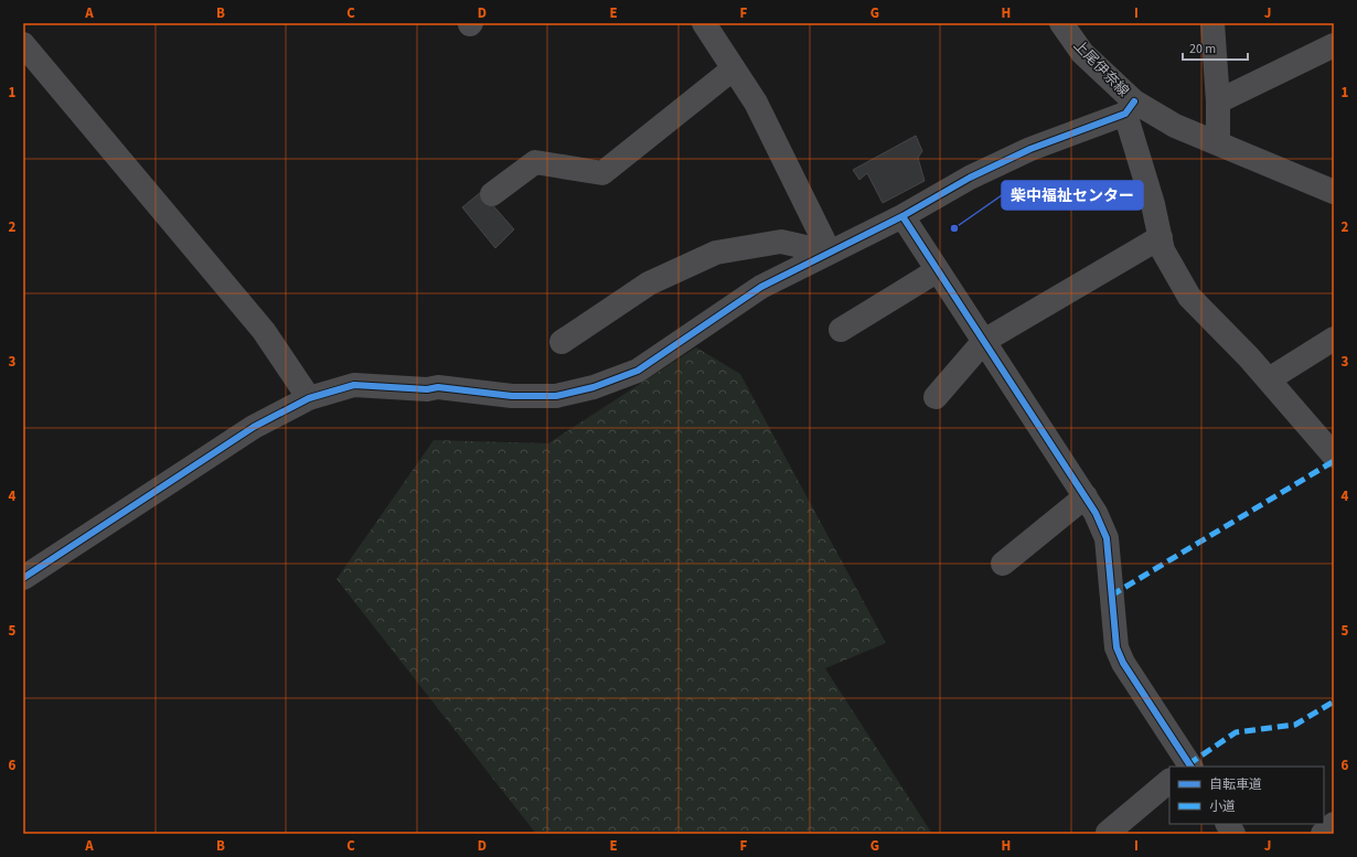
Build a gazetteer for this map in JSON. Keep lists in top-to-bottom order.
{
  "streets": {
    "street": ["上尾伊奈線"]
  },
  "places": ["柴中福祉センター"],
  "legend": ["自転車道", "小道"],
  "scale_bar": "20 m",
  "grid": {
    "columns": [
      "A",
      "B",
      "C",
      "D",
      "E",
      "F",
      "G",
      "H",
      "I",
      "J"
    ],
    "rows": [
      "1",
      "2",
      "3",
      "4",
      "5",
      "6"
    ]
  }
}
